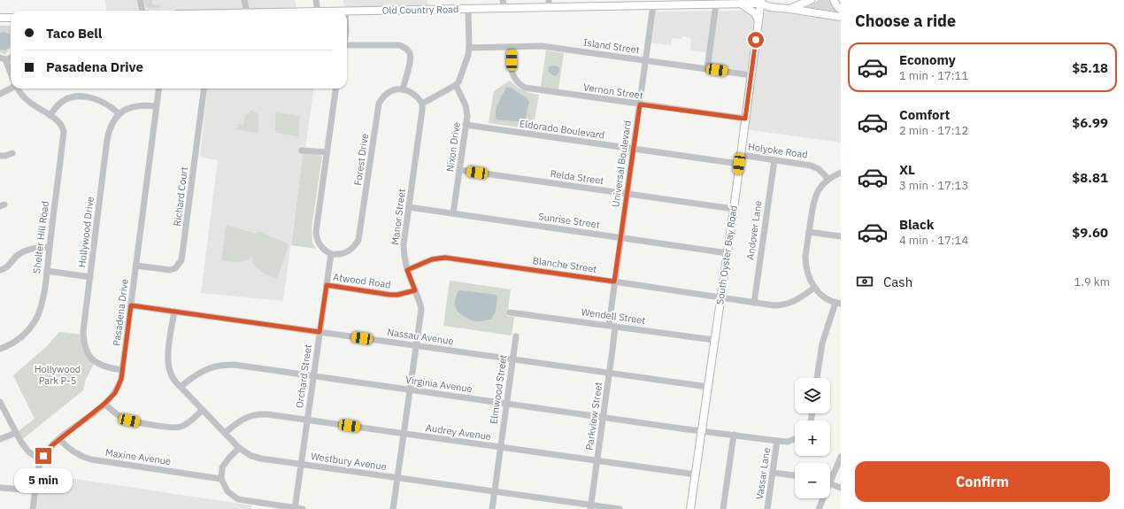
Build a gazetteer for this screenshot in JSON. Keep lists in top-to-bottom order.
{
  "streets": {
    "main road": ["Old Country Road", "South Oyster Bay Road"],
    "street": [
      "Island Street",
      "Vernon Street",
      "Eldorado Boulevard",
      "Nixon Drive",
      "Holyoke Road",
      "Forest Drive",
      "Universal Boulevard",
      "Relda Street",
      "Richard Court",
      "Manor Street",
      "Sunrise Street",
      "Andover Lane",
      "Hollywood Drive",
      "Shelter Hill Road",
      "Blanche Street",
      "Atwood Road",
      "Pasadena Drive",
      "Wendell Street",
      "Nassau Avenue",
      "Orchard Street",
      "Virginia Avenue",
      "Elmwood Street",
      "Parkview Street",
      "Audrey Avenue",
      "Maxine Avenue",
      "Westbury Avenue",
      "Vassar Lane"
    ]
  },
  "crossings": [
    ["Old Country Road", "Universal Boulevard"],
    ["Old Country Road", "South Oyster Bay Road"],
    ["Island Street", "Vernon Street"],
    ["Island Street", "Universal Boulevard"],
    ["Island Street", "South Oyster Bay Road"],
    ["Vernon Street", "Universal Boulevard"],
    ["Vernon Street", "South Oyster Bay Road"],
    ["Eldorado Boulevard", "Nixon Drive"],
    ["Eldorado Boulevard", "Universal Boulevard"],
    ["Eldorado Boulevard", "South Oyster Bay Road"],
    ["Nixon Drive", "Relda Street"],
    ["Nixon Drive", "Sunrise Street"],
    ["Holyoke Road", "Andover Lane"],
    ["Holyoke Road", "South Oyster Bay Road"],
    ["Forest Drive", "Orchard Street"],
    ["Universal Boulevard", "Relda Street"],
    ["Universal Boulevard", "Sunrise Street"],
    ["Universal Boulevard", "Blanche Street"],
    ["Universal Boulevard", "Wendell Street"],
    ["Universal Boulevard", "Parkview Street"],
    ["Relda Street", "South Oyster Bay Road"],
    ["Richard Court", "Pasadena Drive"],
    ["Manor Street", "Sunrise Street"],
    ["Manor Street", "Blanche Street"],
    ["Manor Street", "Atwood Road"],
    ["Manor Street", "Nassau Avenue"],
    ["Manor Street", "Virginia Avenue"],
    ["Manor Street", "Audrey Avenue"],
    ["Manor Street", "Westbury Avenue"],
    ["Sunrise Street", "South Oyster Bay Road"],
    ["Andover Lane", "Blanche Street"],
    ["Hollywood Drive", "Pasadena Drive"],
    ["South Oyster Bay Road", "Blanche Street"],
    ["South Oyster Bay Road", "Wendell Street"],
    ["South Oyster Bay Road", "Nassau Avenue"],
    ["South Oyster Bay Road", "Virginia Avenue"],
    ["South Oyster Bay Road", "Audrey Avenue"],
    ["Atwood Road", "Orchard Street"],
    ["Pasadena Drive", "Nassau Avenue"],
    ["Pasadena Drive", "Maxine Avenue"],
    ["Wendell Street", "Parkview Street"],
    ["Nassau Avenue", "Orchard Street"],
    ["Nassau Avenue", "Elmwood Street"],
    ["Nassau Avenue", "Parkview Street"],
    ["Nassau Avenue", "Westbury Avenue"],
    ["Orchard Street", "Virginia Avenue"],
    ["Orchard Street", "Audrey Avenue"],
    ["Orchard Street", "Westbury Avenue"],
    ["Virginia Avenue", "Elmwood Street"],
    ["Virginia Avenue", "Parkview Street"],
    ["Virginia Avenue", "Westbury Avenue"],
    ["Virginia Avenue", "Vassar Lane"],
    ["Elmwood Street", "Audrey Avenue"],
    ["Elmwood Street", "Westbury Avenue"],
    ["Parkview Street", "Audrey Avenue"],
    ["Parkview Street", "Westbury Avenue"],
    ["Audrey Avenue", "Westbury Avenue"]
  ],
  "parks": ["Hollywood Park P-5"],
  "page": {
    "heading": "Choose a ride",
    "banner": ["Taco Bell", "Pasadena Drive"],
    "list": [
      {
        "name": "Economy",
        "note": "1 min · 17:11",
        "value": "$5.18"
      },
      {
        "name": "Comfort",
        "note": "2 min · 17:12",
        "value": "$6.99"
      },
      {
        "name": "XL",
        "note": "3 min · 17:13",
        "value": "$8.81"
      },
      {
        "name": "Black",
        "note": "4 min · 17:14",
        "value": "$9.60"
      }
    ],
    "pay": ["Cash", "1.9 km"],
    "map_buttons": ["+", "−"],
    "buttons": "Confirm",
    "bubble": "5 min"
  }
}
